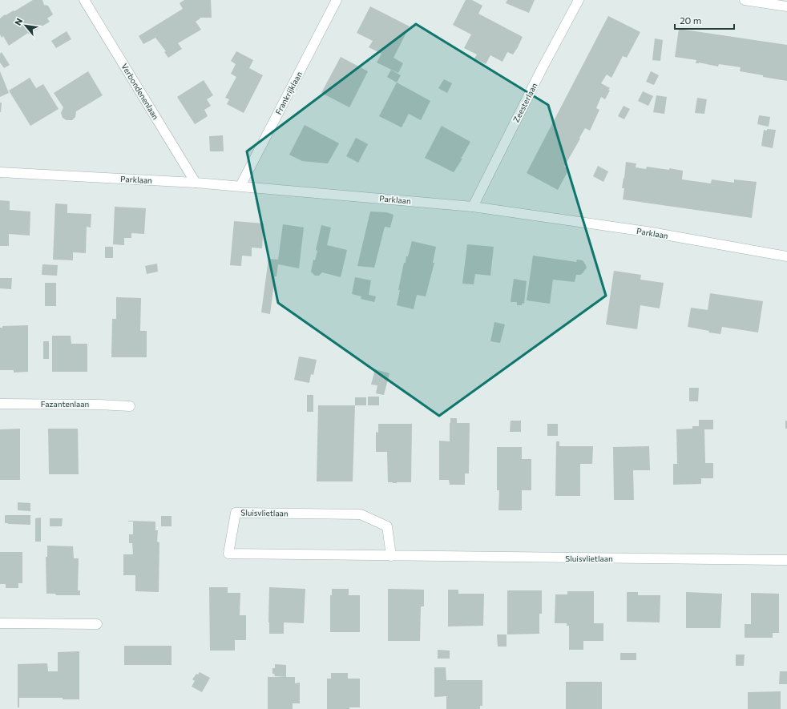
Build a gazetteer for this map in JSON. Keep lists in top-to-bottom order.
{
  "streets": {
    "street": [
      "Verbondenenlaan",
      "Frankrijklaan",
      "Zeesterlaan",
      "Parklaan",
      "Fazantenlaan",
      "Sluisvlietlaan"
    ]
  },
  "crossings": [
    ["Verbondenenlaan", "Parklaan"],
    ["Frankrijklaan", "Parklaan"],
    ["Zeesterlaan", "Parklaan"]
  ],
  "scale_bar": "20 m",
  "north": "top left"
}
